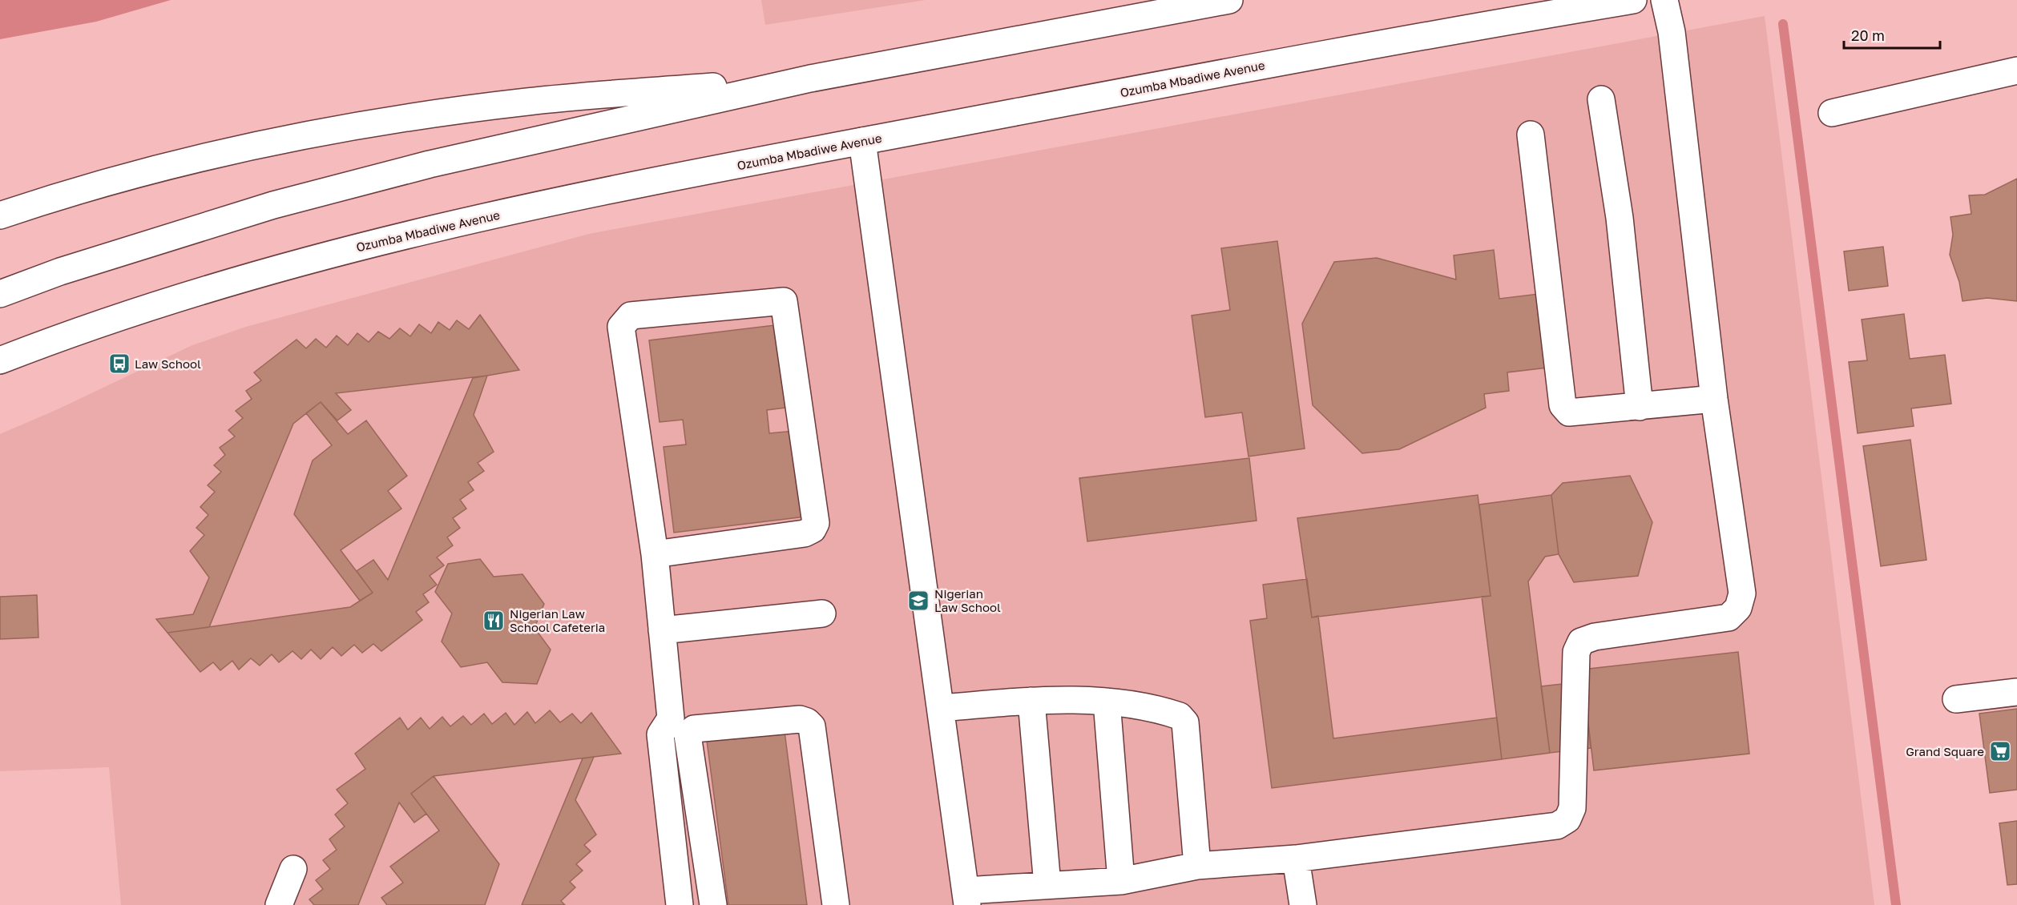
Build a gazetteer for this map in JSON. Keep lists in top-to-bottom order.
{
  "streets": {
    "main road": ["Ozumba Mbadiwe Avenue"]
  },
  "places": {
    "bus stop": ["Law School"],
    "school or university": ["Nigerian Law School"],
    "restaurant": ["Nigerian Law School Cafeteria"],
    "supermarket": ["Grand Square"]
  },
  "scale_bar": "20 m"
}
